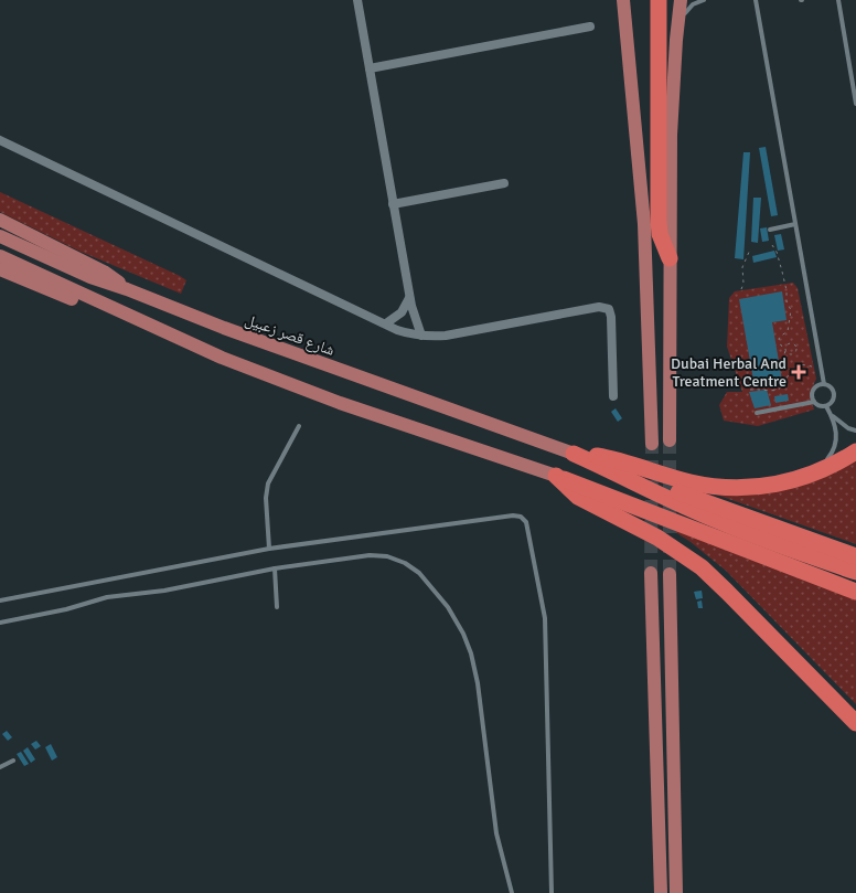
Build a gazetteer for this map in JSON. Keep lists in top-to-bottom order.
{
  "streets": {
    "main road": ["شارع قصر زعبيل"]
  },
  "places": {
    "health": ["Dubai Herbal And Treatment Centre"]
  }
}
